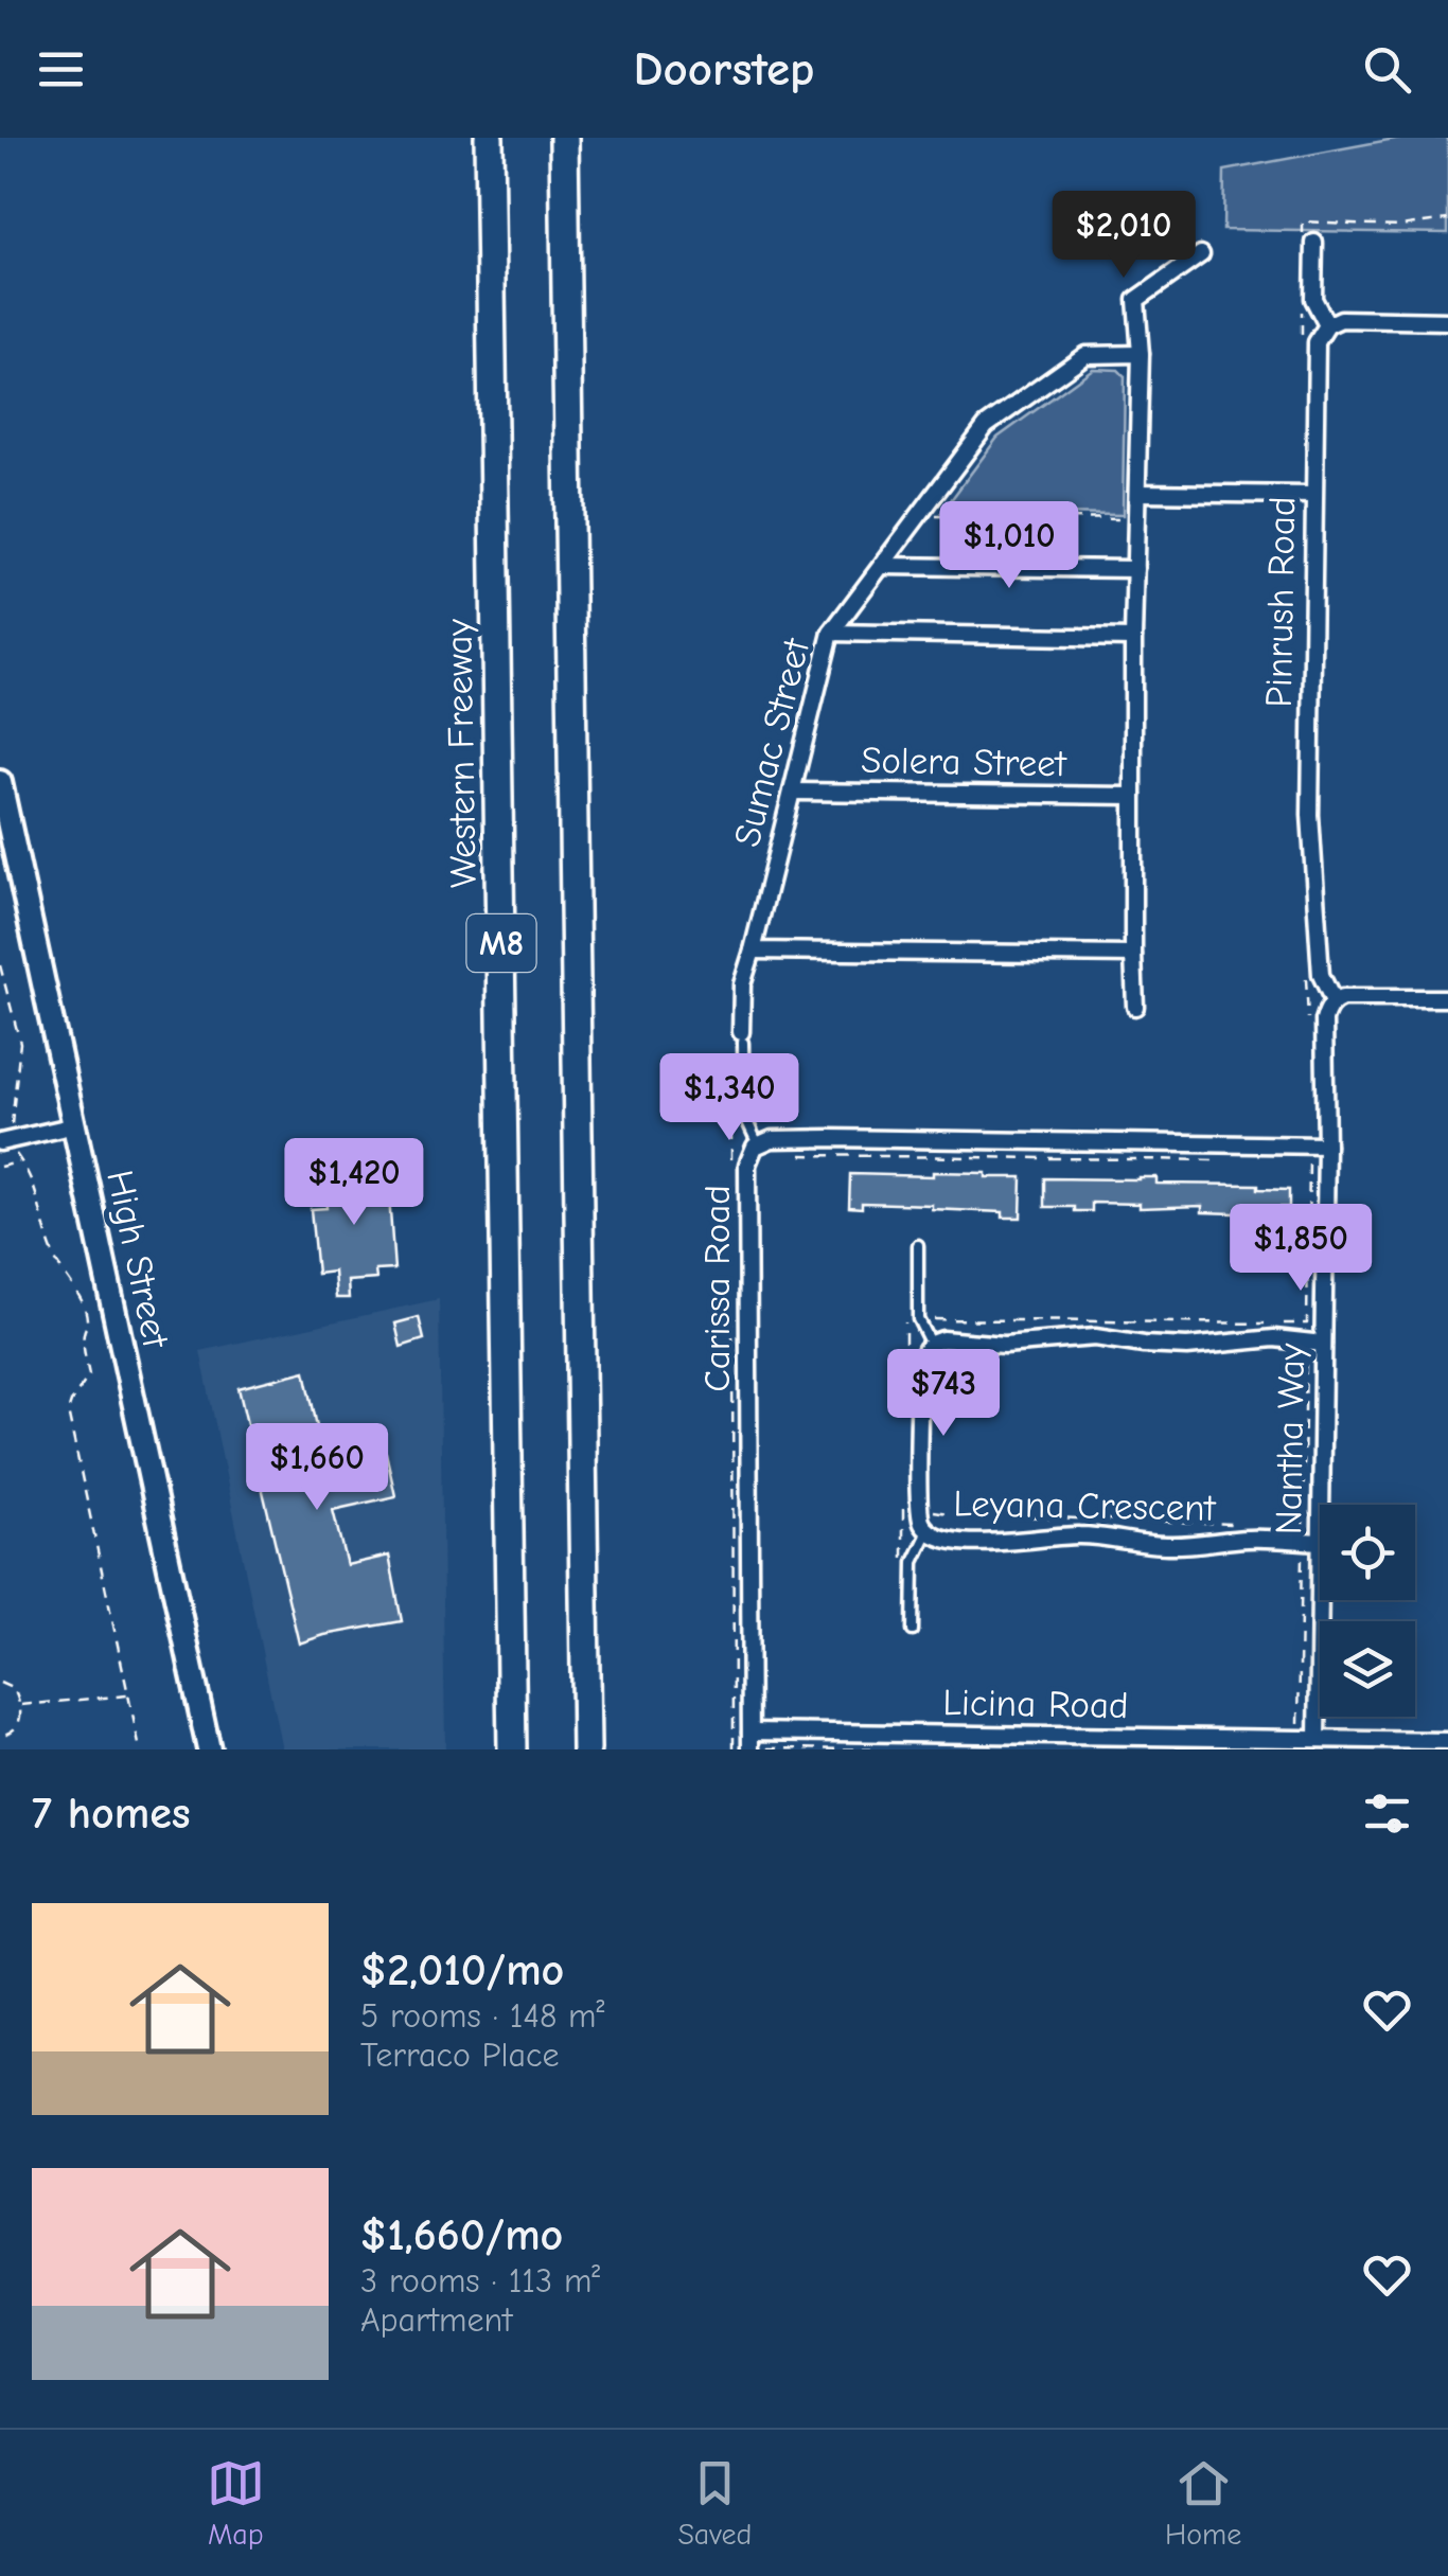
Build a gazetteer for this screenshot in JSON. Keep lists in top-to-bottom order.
{
  "streets": {
    "highway": ["Western Freeway", "M8"],
    "main road": ["High Street"],
    "street": [
      "Pinrush Road",
      "Sumac Street",
      "Solera Street",
      "Carissa Road",
      "Nantha Way",
      "Leyana Crescent",
      "Licina Road"
    ]
  },
  "crossings": [
    ["Pinrush Road", "Nantha Way"],
    ["Sumac Street", "Solera Street"],
    ["Carissa Road", "Nantha Way"],
    ["Carissa Road", "Licina Road"],
    ["Nantha Way", "Licina Road"]
  ],
  "page": {
    "header": "Doorstep",
    "price": [
      "$2,010",
      "$1,010",
      "$1,340",
      "$1,420",
      "$1,850",
      "$743",
      "$1,660"
    ],
    "heading": "7 homes",
    "list": [
      {
        "name": "$2,010/mo",
        "note": "5 rooms · 148 m² · Terraco Place"
      },
      {
        "name": "$1,660/mo",
        "note": "3 rooms · 113 m² · Apartment"
      }
    ],
    "tabs": ["Map", "Saved", "Home"]
  }
}
